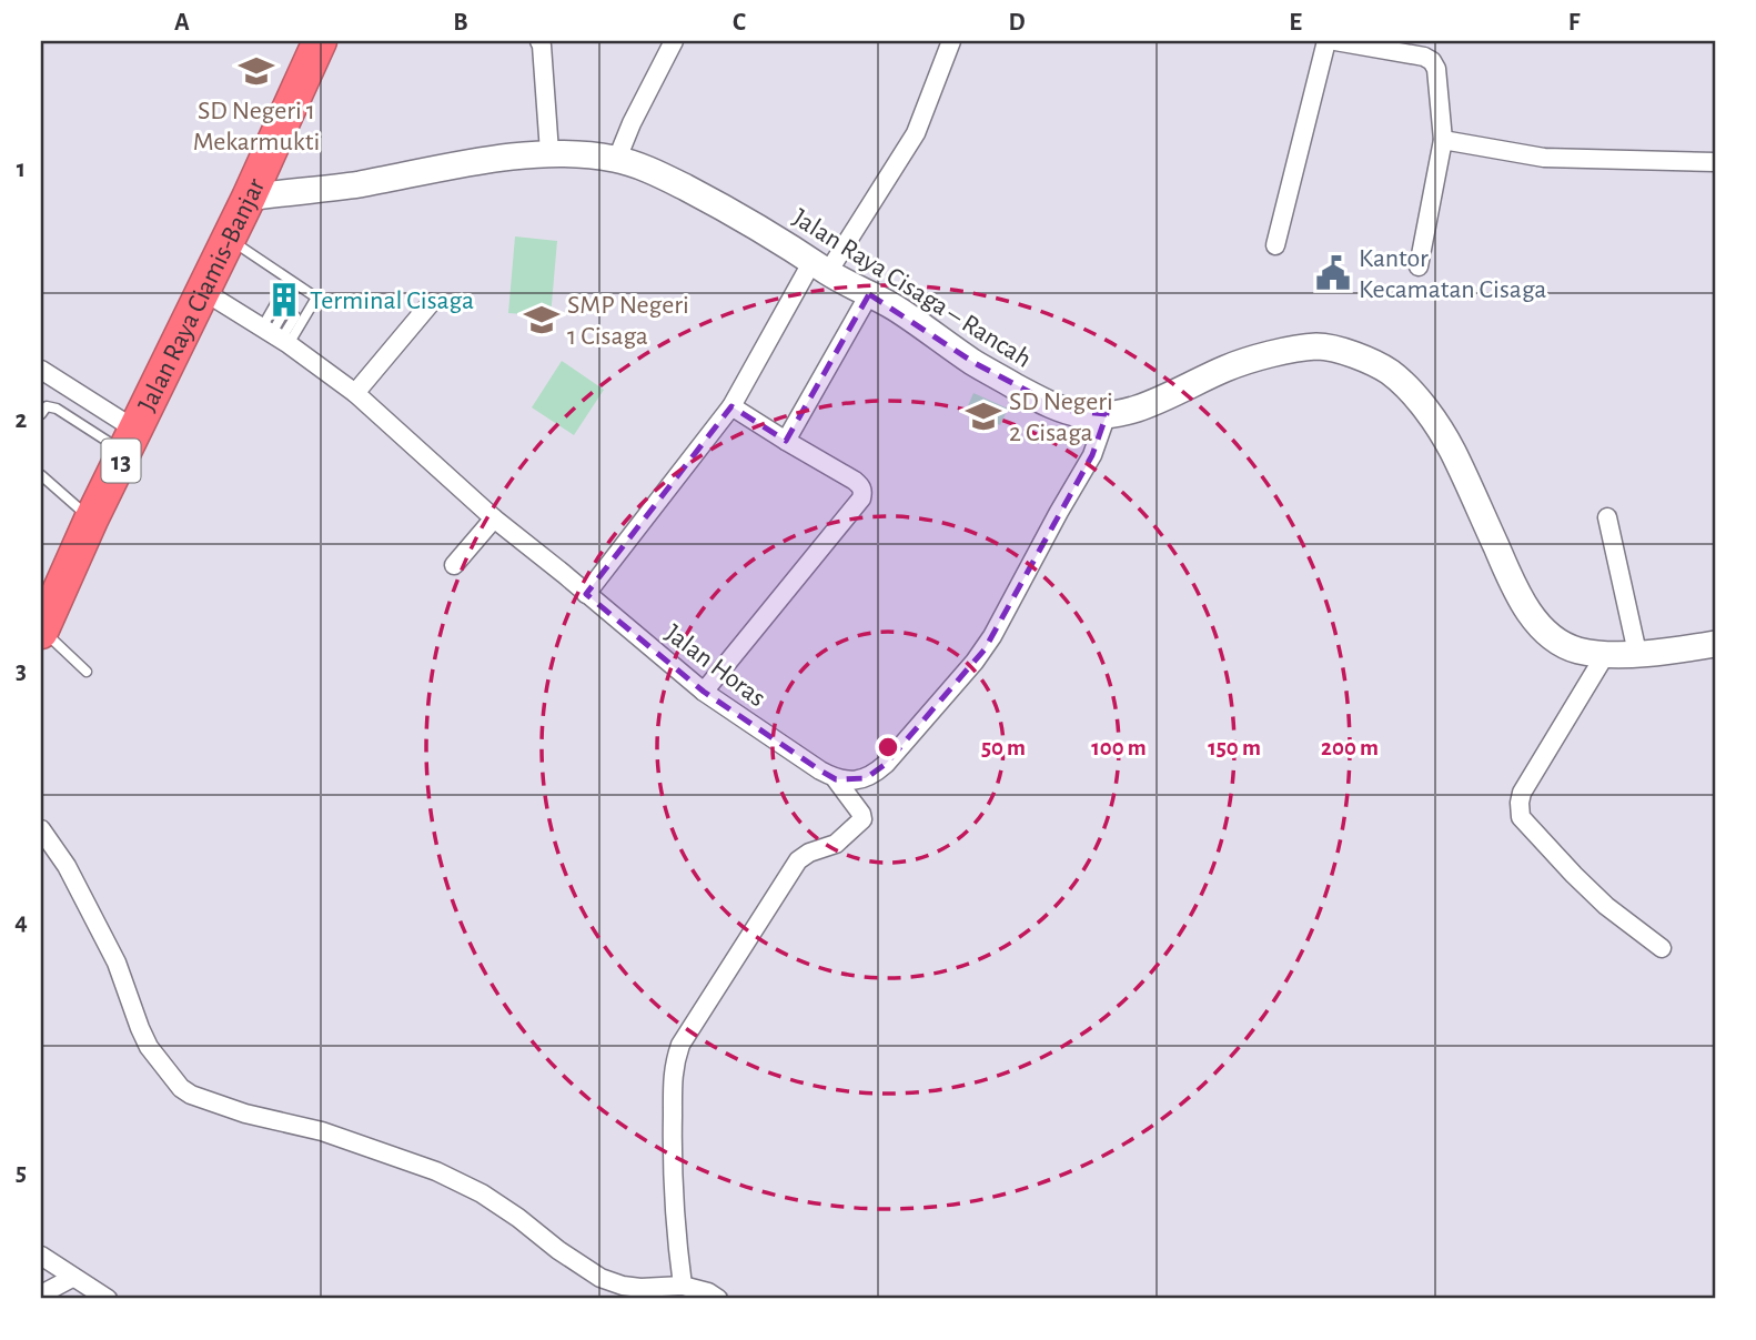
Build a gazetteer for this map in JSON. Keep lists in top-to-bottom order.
{
  "streets": {
    "highway": ["Jalan Raya Ciamis-Banjar", "13"],
    "main road": ["Jalan Raya Cisaga – Rancah"],
    "street": ["Jalan Horas"]
  },
  "crossings": [
    ["Jalan Raya Cisaga – Rancah", "Jalan Raya Ciamis-Banjar"],
    ["Jalan Raya Ciamis-Banjar", "Jalan Horas"]
  ],
  "places": {
    "school or university": ["SD Negeri 1 Mekarmukti", "SMP Negeri 1 Cisaga", "SD Negeri 2 Cisaga"],
    "public building": ["Kantor Kecamatan Cisaga"],
    "building": ["Terminal Cisaga"]
  },
  "grid": {
    "columns": [
      "A",
      "B",
      "C",
      "D",
      "E",
      "F"
    ],
    "rows": [
      "1",
      "2",
      "3",
      "4",
      "5"
    ]
  },
  "rings": [
    "50 m",
    "100 m",
    "150 m",
    "200 m"
  ]
}
